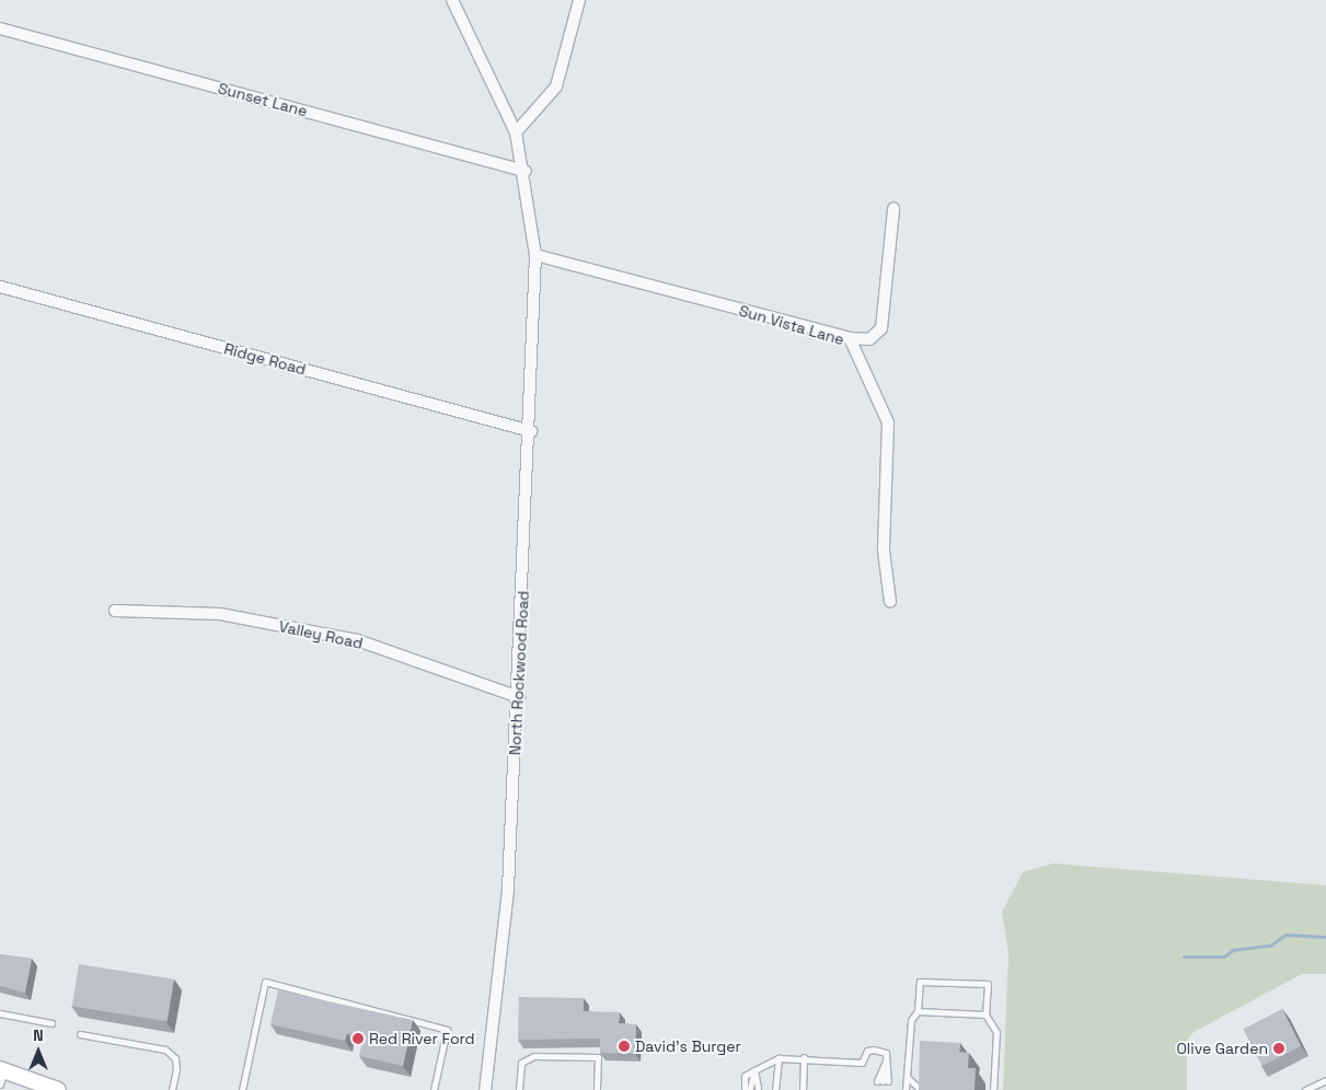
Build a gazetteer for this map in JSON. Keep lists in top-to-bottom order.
{
  "streets": {
    "street": [
      "Sunset Lane",
      "Sun Vista Lane",
      "Ridge Road",
      "Valley Road",
      "North Rockwood Road"
    ]
  },
  "crossings": [
    ["Sunset Lane", "North Rockwood Road"],
    ["Sun Vista Lane", "North Rockwood Road"],
    ["Ridge Road", "North Rockwood Road"],
    ["Valley Road", "North Rockwood Road"]
  ],
  "places": ["Red River Ford", "David's Burger", "Olive Garden"],
  "north": "top"
}
